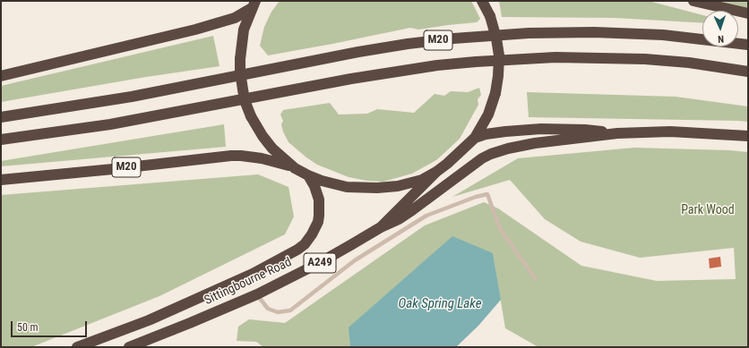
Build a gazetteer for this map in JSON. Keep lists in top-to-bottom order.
{
  "streets": {
    "highway": ["M20", "A249", "Sittingbourne Road"]
  },
  "water": ["Oak Spring Lake"],
  "parks": ["Park Wood"],
  "scale_bar": "50 m",
  "north": "bottom"
}
